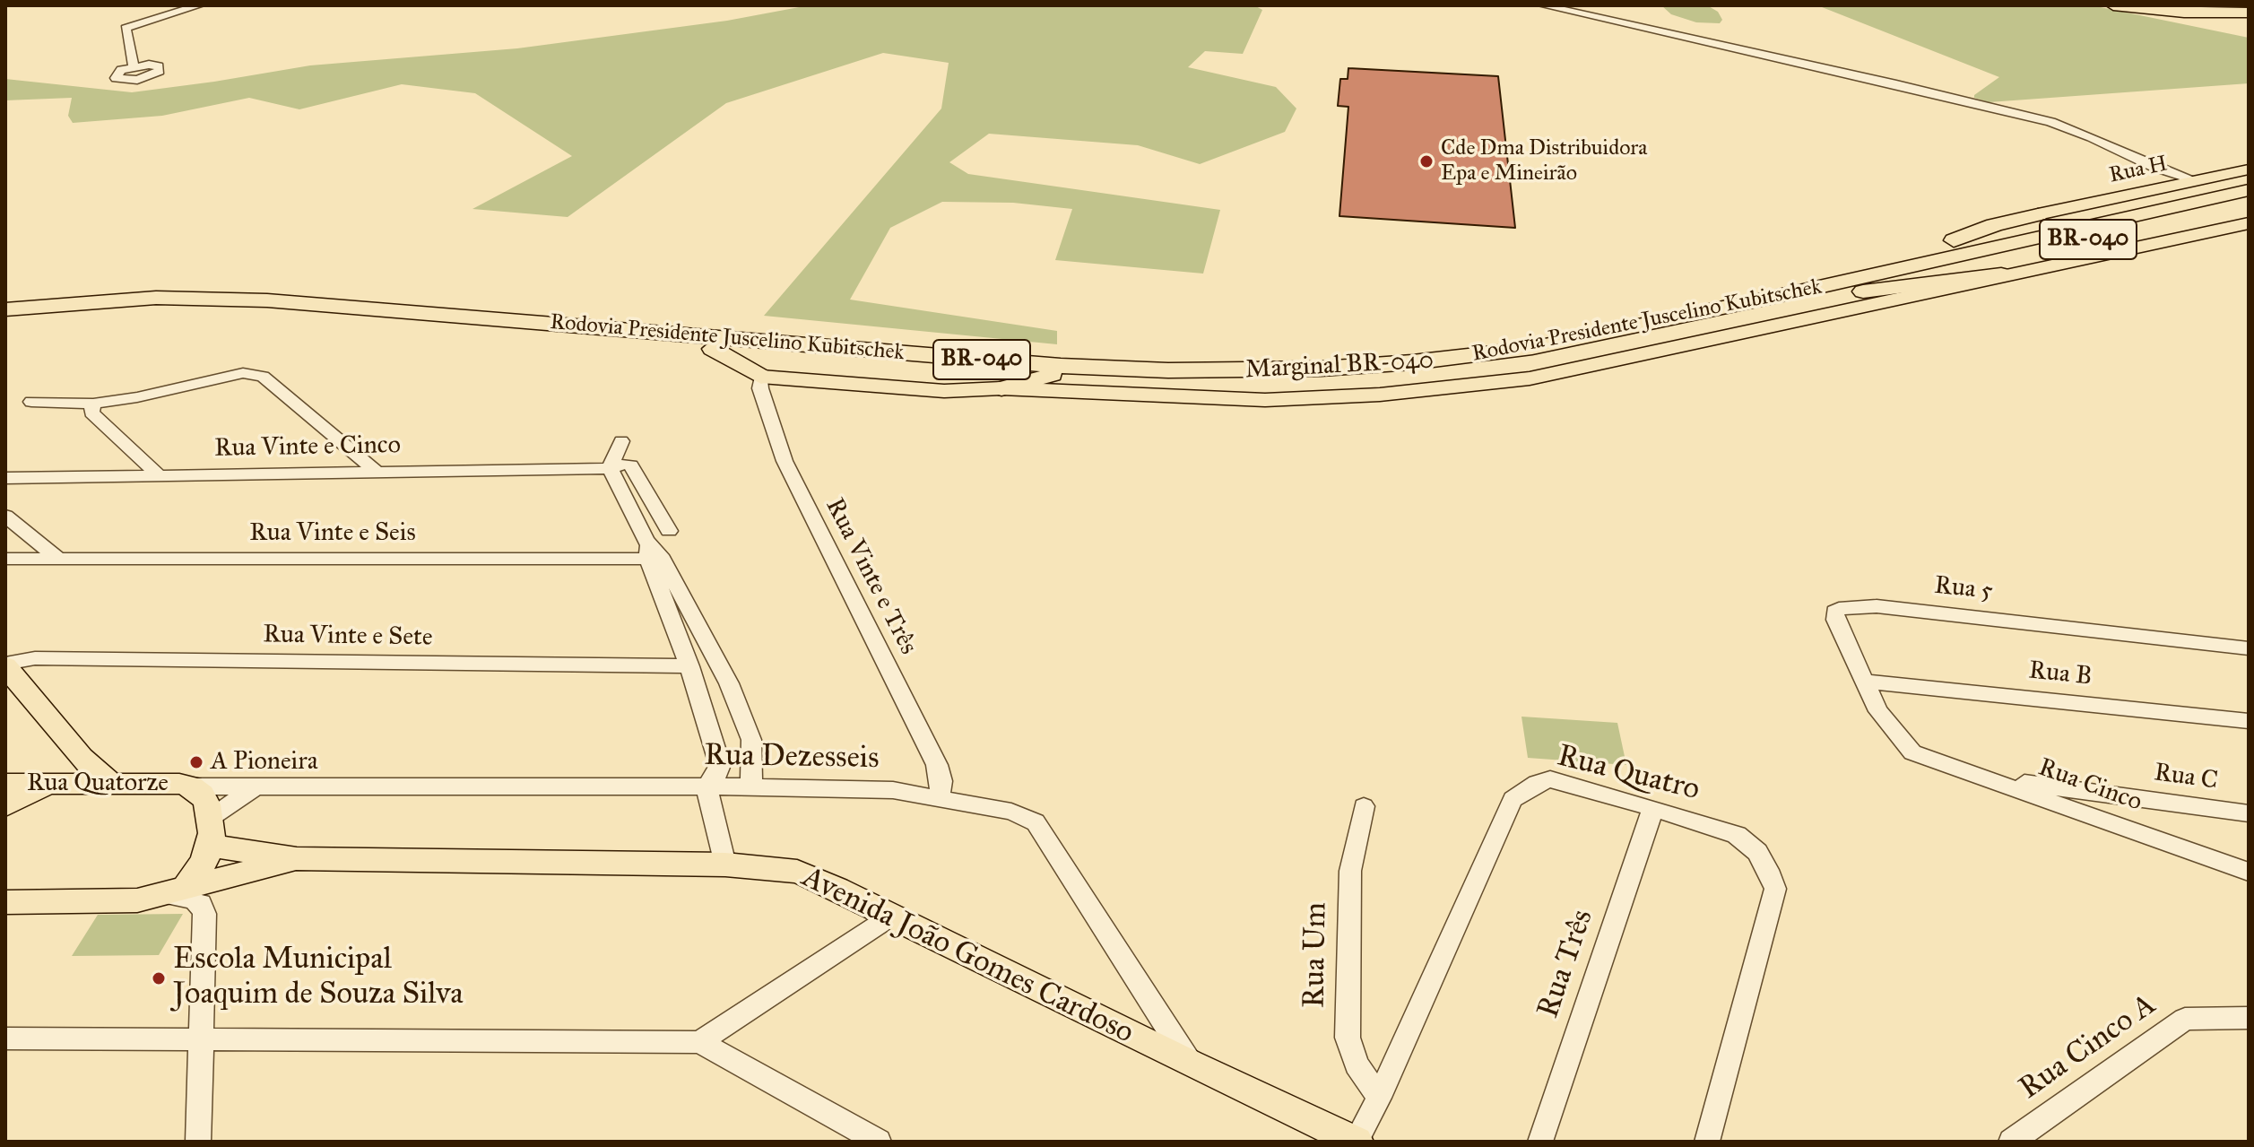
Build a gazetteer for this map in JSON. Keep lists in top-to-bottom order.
{
  "streets": {
    "highway": ["BR-040", "Rodovia Presidente Juscelino Kubitschek"],
    "main road": [
      "Rua H",
      "Marginal BR-040",
      "Rua Quatorze",
      "Avenida João Gomes Cardoso"
    ],
    "street": [
      "Rua Vinte e Cinco",
      "Rua Vinte e Seis",
      "Rua Vinte e Três",
      "Rua 5",
      "Rua Vinte e Sete",
      "Rua B",
      "Rua Dezesseis",
      "Rua Quatro",
      "Rua C",
      "Rua Cinco",
      "Rua Um",
      "Rua Três",
      "Rua Cinco A"
    ]
  },
  "crossings": [
    ["Marginal BR-040", "Rua Vinte e Três"],
    ["Rua Vinte e Três", "Rua Dezesseis"],
    ["Rua 5", "Rua B"],
    ["Rua 5", "Rua Cinco"],
    ["Rua Dezesseis", "Rua Quatorze"],
    ["Rua Dezesseis", "Avenida João Gomes Cardoso"],
    ["Rua Quatro", "Rua Um"],
    ["Rua Quatro", "Avenida João Gomes Cardoso"],
    ["Rua Quatro", "Rua Três"],
    ["Rua C", "Rua Cinco"]
  ],
  "places": ["Cde Dma Distribuidora Epa e Mineirão", "A Pioneira", "Escola Municipal Joaquim de Souza Silva"]
}
